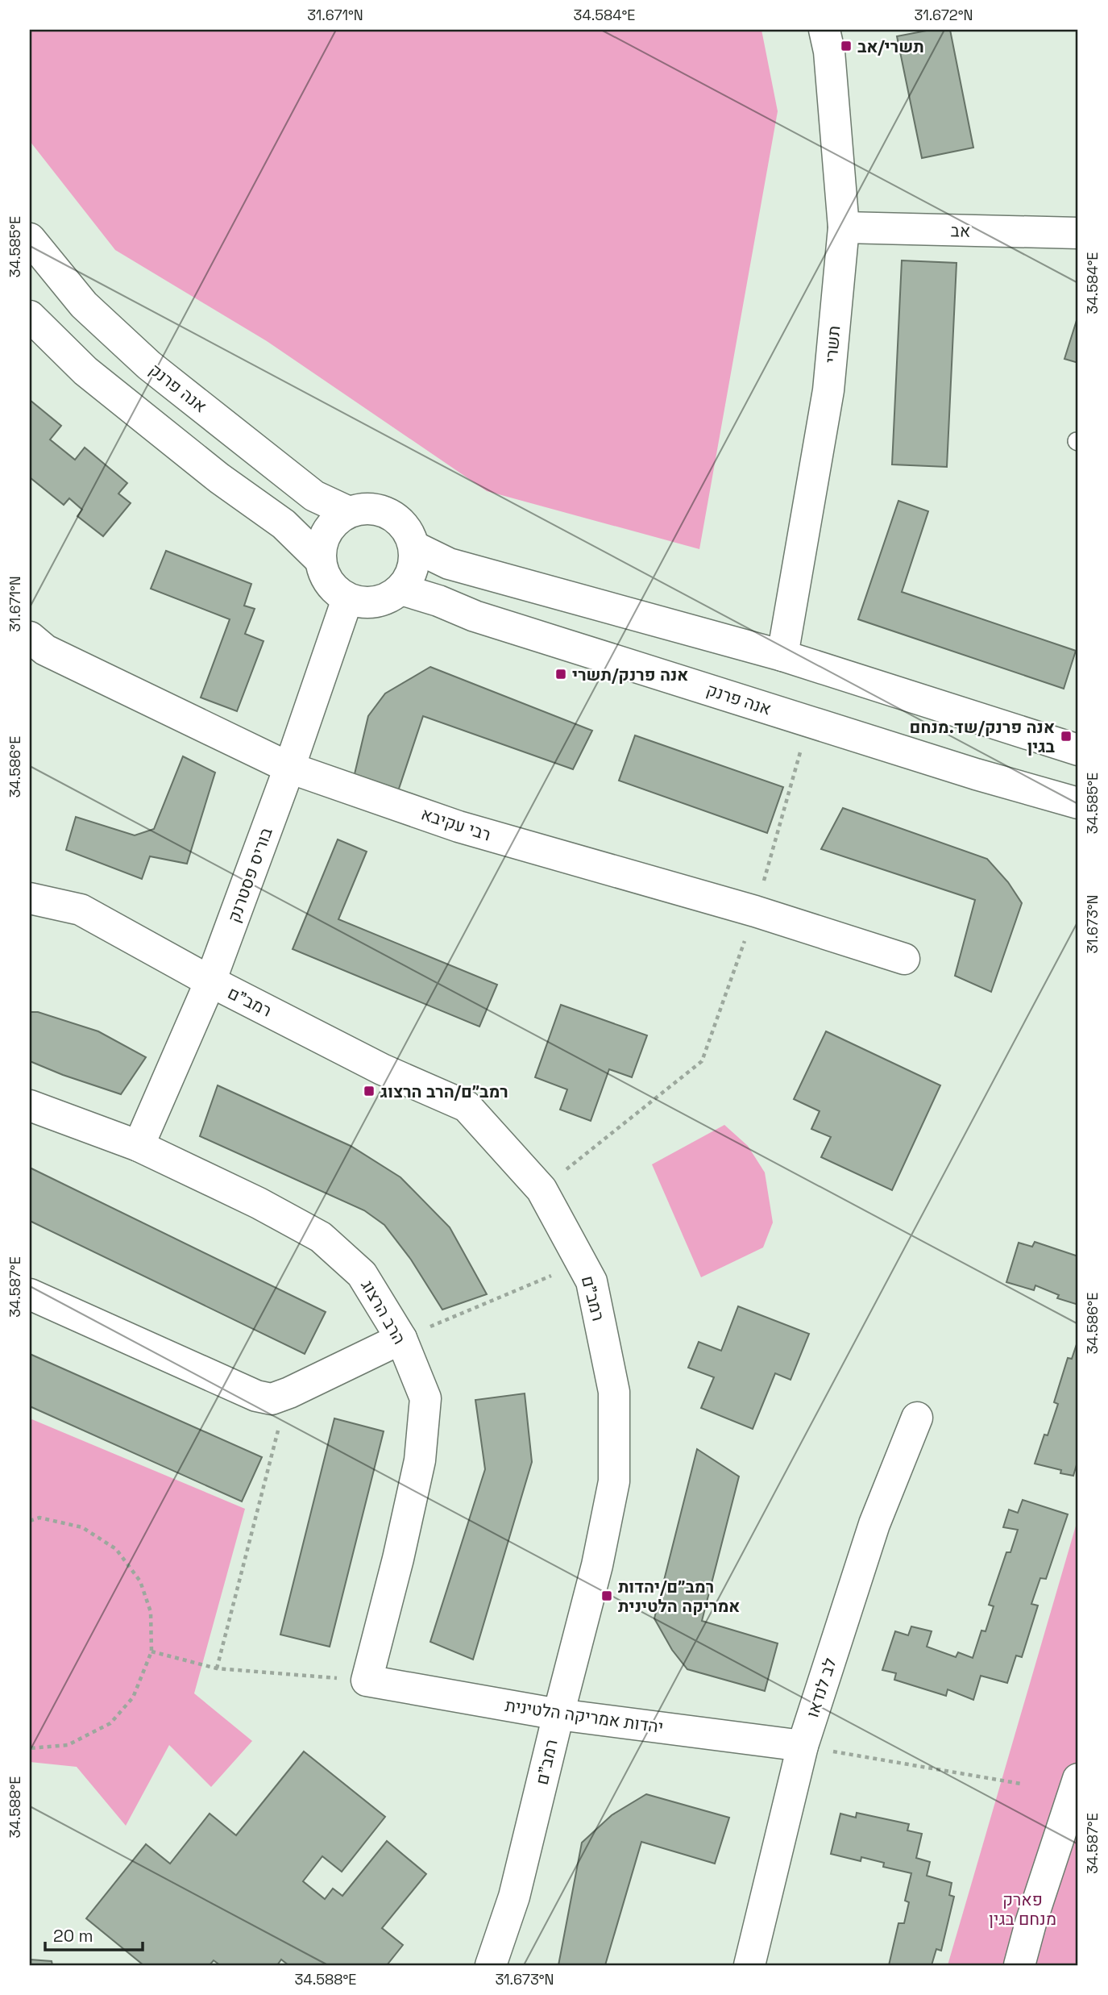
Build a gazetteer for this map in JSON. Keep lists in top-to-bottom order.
{
  "streets": {
    "street": [
      "אב",
      "תשרי",
      "אנה פרנק",
      "רבי עקיבא",
      "בוריס פסטרנק",
      "רמב\"ם",
      "הרב הרצוג",
      "לב לנדאו",
      "יהדות אמריקה הלטינית"
    ]
  },
  "crossings": [
    ["אב", "תשרי"],
    ["אנה פרנק", "בוריס פסטרנק"],
    ["רבי עקיבא", "בוריס פסטרנק"],
    ["בוריס פסטרנק", "רמב\"ם"],
    ["בוריס פסטרנק", "הרב הרצוג"],
    ["רמב\"ם", "יהדות אמריקה הלטינית"],
    ["הרב הרצוג", "יהדות אמריקה הלטינית"],
    ["לב לנדאו", "יהדות אמריקה הלטינית"]
  ],
  "parks": ["פארק מנחם בגין"],
  "places": {
    "transit": [
      "תשרי/אב",
      "אנה פרנק/תשרי",
      "אנה פרנק/שד.מנחם בגין",
      "רמב״ם/הרב הרצוג",
      "רמב״ם/יהדות אמריקה הלטינית"
    ]
  },
  "scale_bar": "20 m",
  "coordinates": [
    "31.671°N",
    "34.584°E",
    "31.672°N",
    "34.585°E",
    "34.586°E",
    "31.673°N",
    "34.587°E",
    "34.588°E"
  ]
}
